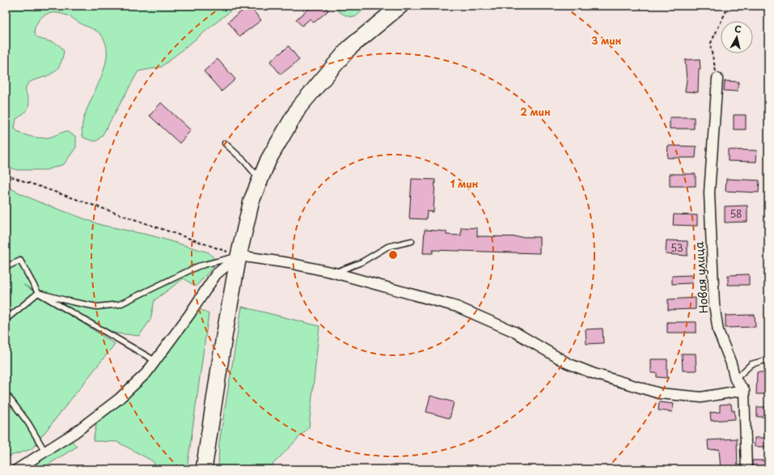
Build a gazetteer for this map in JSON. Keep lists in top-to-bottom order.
{
  "streets": {
    "street": ["Новая улица"]
  },
  "house_numbers": ["58", "53"],
  "north": "top",
  "rings": ["3 мин", "2 мин", "1 мин"]
}
